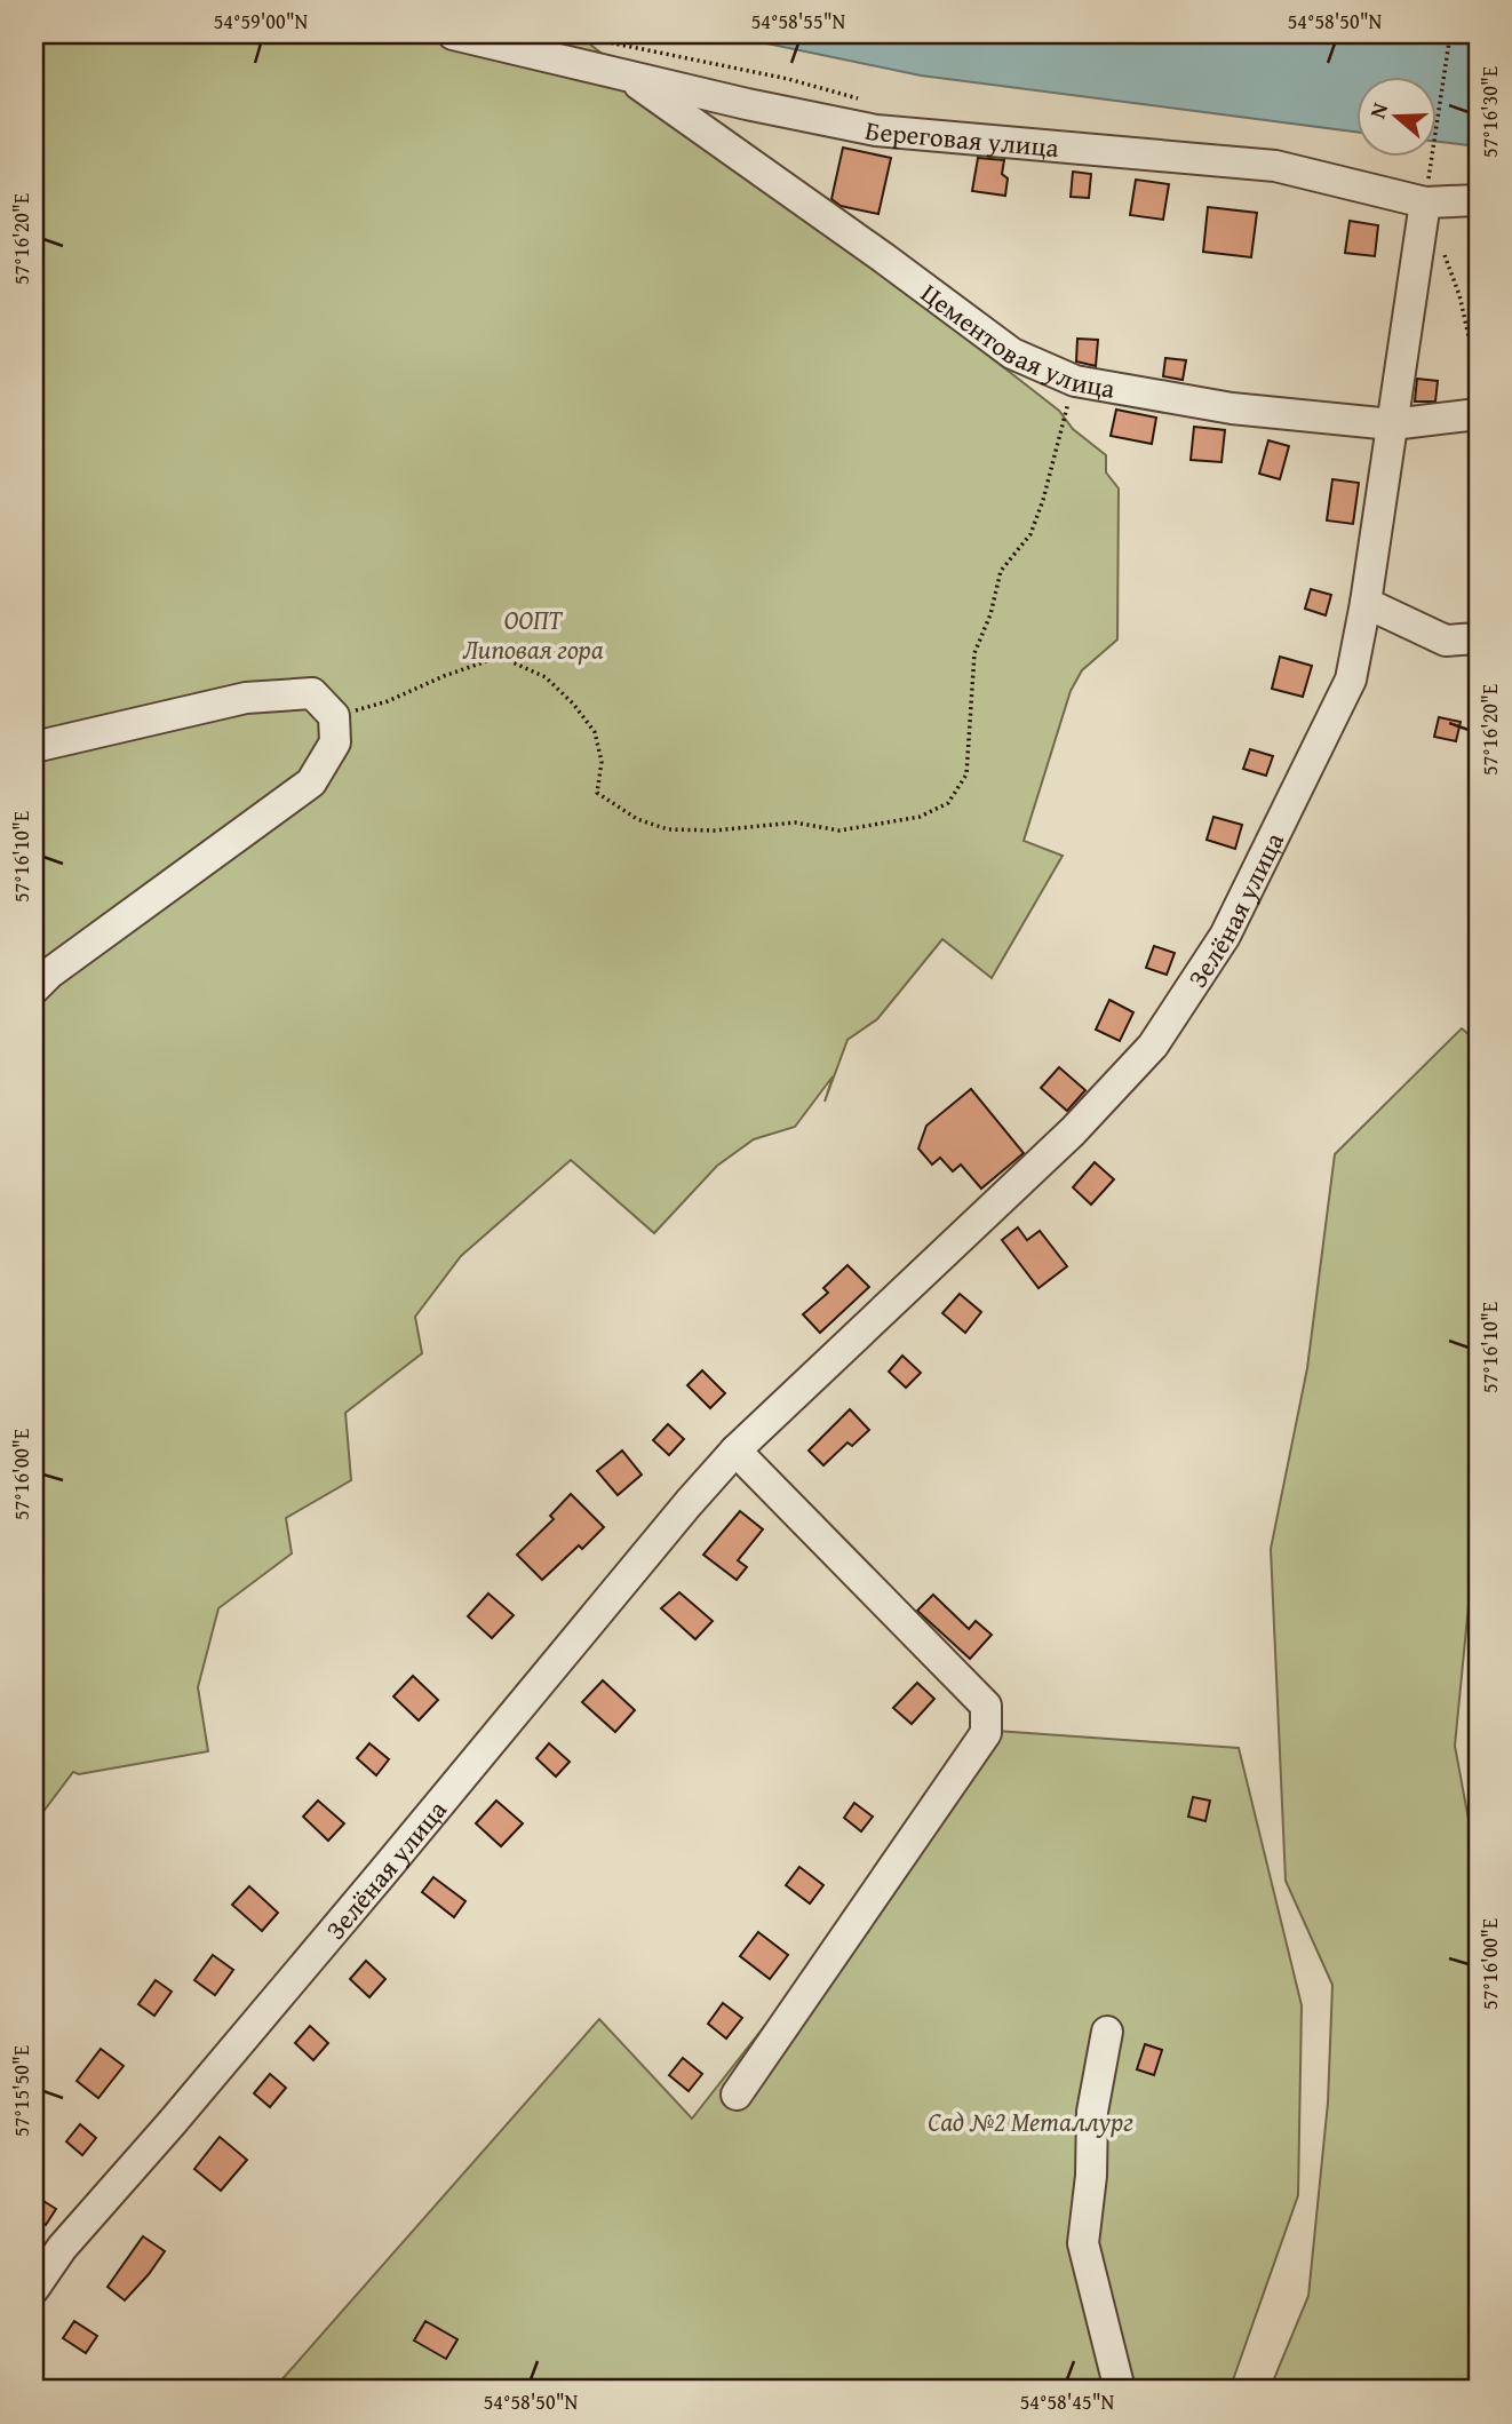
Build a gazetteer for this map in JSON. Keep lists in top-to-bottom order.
{
  "streets": {
    "street": ["Береговая улица", "Цементовая улица", "Зелёная улица"]
  },
  "crossings": [
    ["Береговая улица", "Цементовая улица"],
    ["Береговая улица", "Зелёная улица"],
    ["Цементовая улица", "Зелёная улица"]
  ],
  "parks": ["ООПТ Липовая гора", "Сад №2 Металлург"],
  "north": "left",
  "coordinates": [
    "54°59'00\"N",
    "54°58'55\"N",
    "54°58'50\"N",
    "57°16'30\"E",
    "57°16'20\"E",
    "57°16'10\"E",
    "57°16'00\"E",
    "57°15'50\"E",
    "54°58'45\"N"
  ]
}
